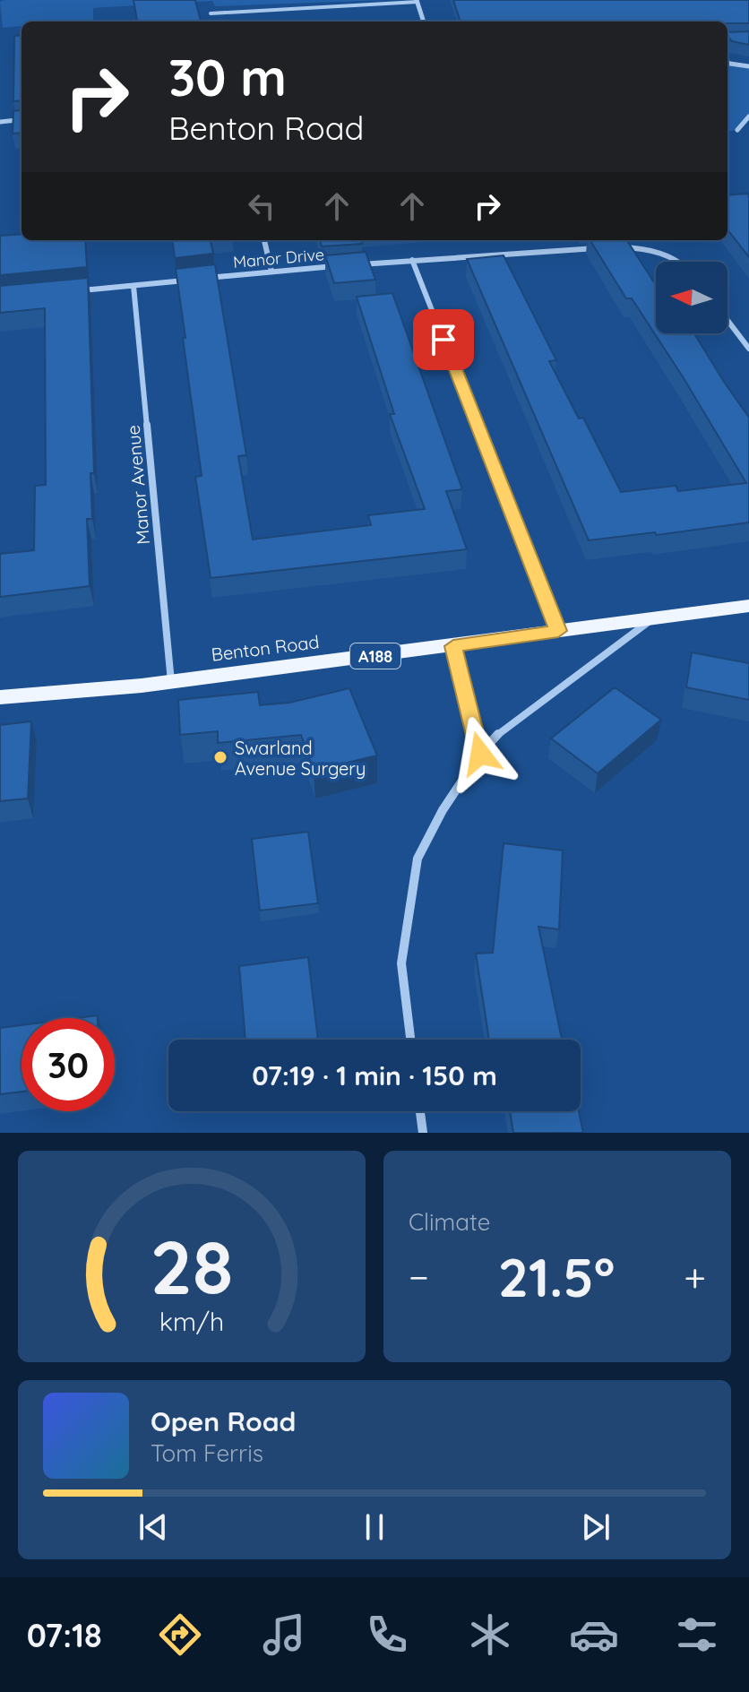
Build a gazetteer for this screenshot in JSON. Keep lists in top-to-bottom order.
{
  "streets": {
    "main road": ["Benton Road", "A188"],
    "street": ["Manor Drive", "Manor Avenue"]
  },
  "crossings": [
    ["Manor Avenue", "Benton Road"]
  ],
  "places": ["Swarland Avenue Surgery"],
  "north": "left",
  "page": {
    "turn": ["30 m", "Benton Road"],
    "limit": "30",
    "trip": "07:19 · 1 min · 150 m",
    "tile": "Climate",
    "heat": ["−", "21.5°", "+"],
    "song": ["Open Road", "Tom Ferris"],
    "tabs": "07:18",
    "gauge": ["28", "km/h"]
  }
}
